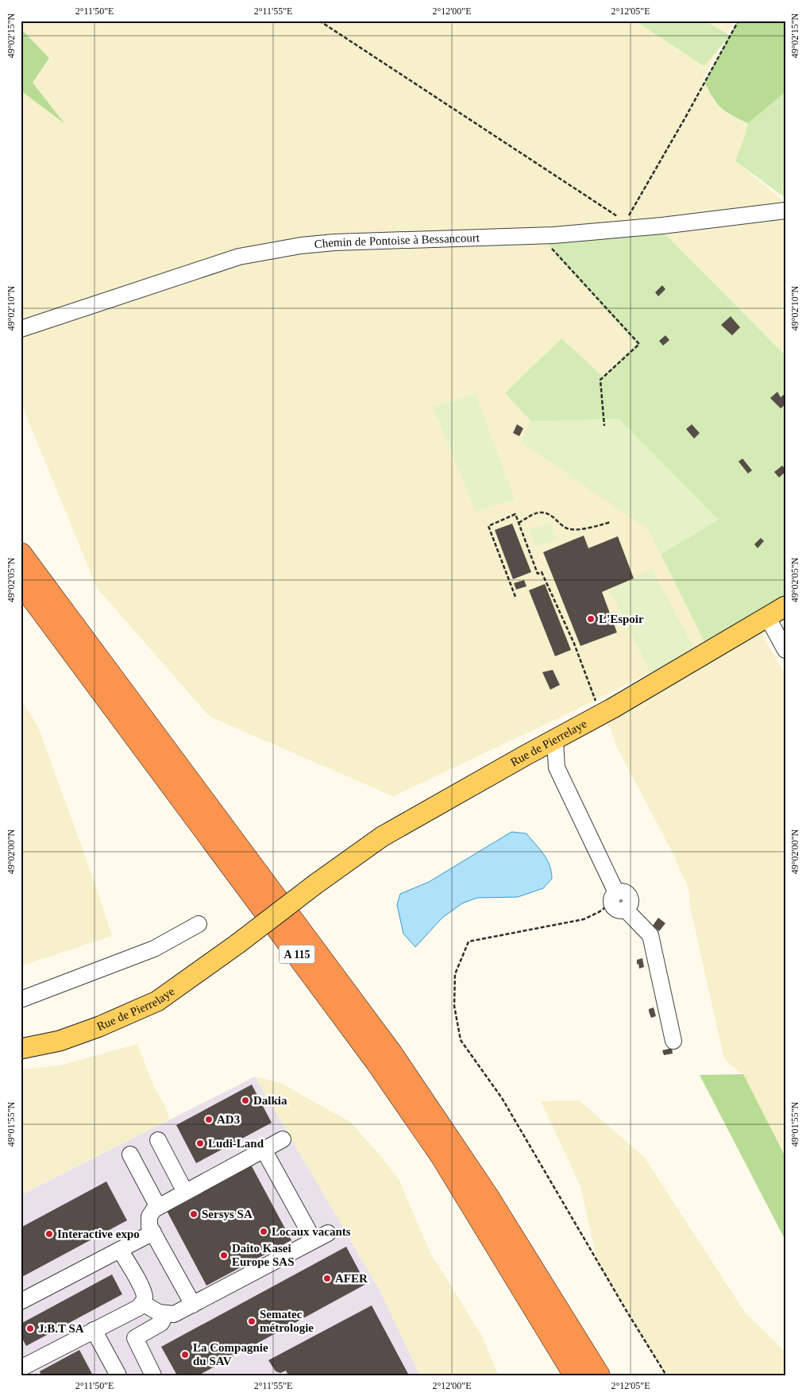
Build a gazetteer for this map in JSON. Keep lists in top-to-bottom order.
{
  "streets": {
    "highway": ["A 115"],
    "main road": ["Rue de Pierrelaye"],
    "street": ["Chemin de Pontoise à Bessancourt"]
  },
  "places": [
    "L'Espoir",
    "Dalkia",
    "AD3",
    "Ludi-Land",
    "Sersys SA",
    "Locaux vacants",
    "Interactive expo",
    "Daito Kasei Europe SAS",
    "AFER",
    "Sematec métrologie",
    "J.B.T SA",
    "La Compagnie du SAV"
  ],
  "coordinates": [
    "2°11'50\"E",
    "2°11'55\"E",
    "2°12'00\"E",
    "2°12'05\"E",
    "49°02'15\"N",
    "49°02'10\"N",
    "49°02'05\"N",
    "49°02'00\"N",
    "49°01'55\"N"
  ]
}
